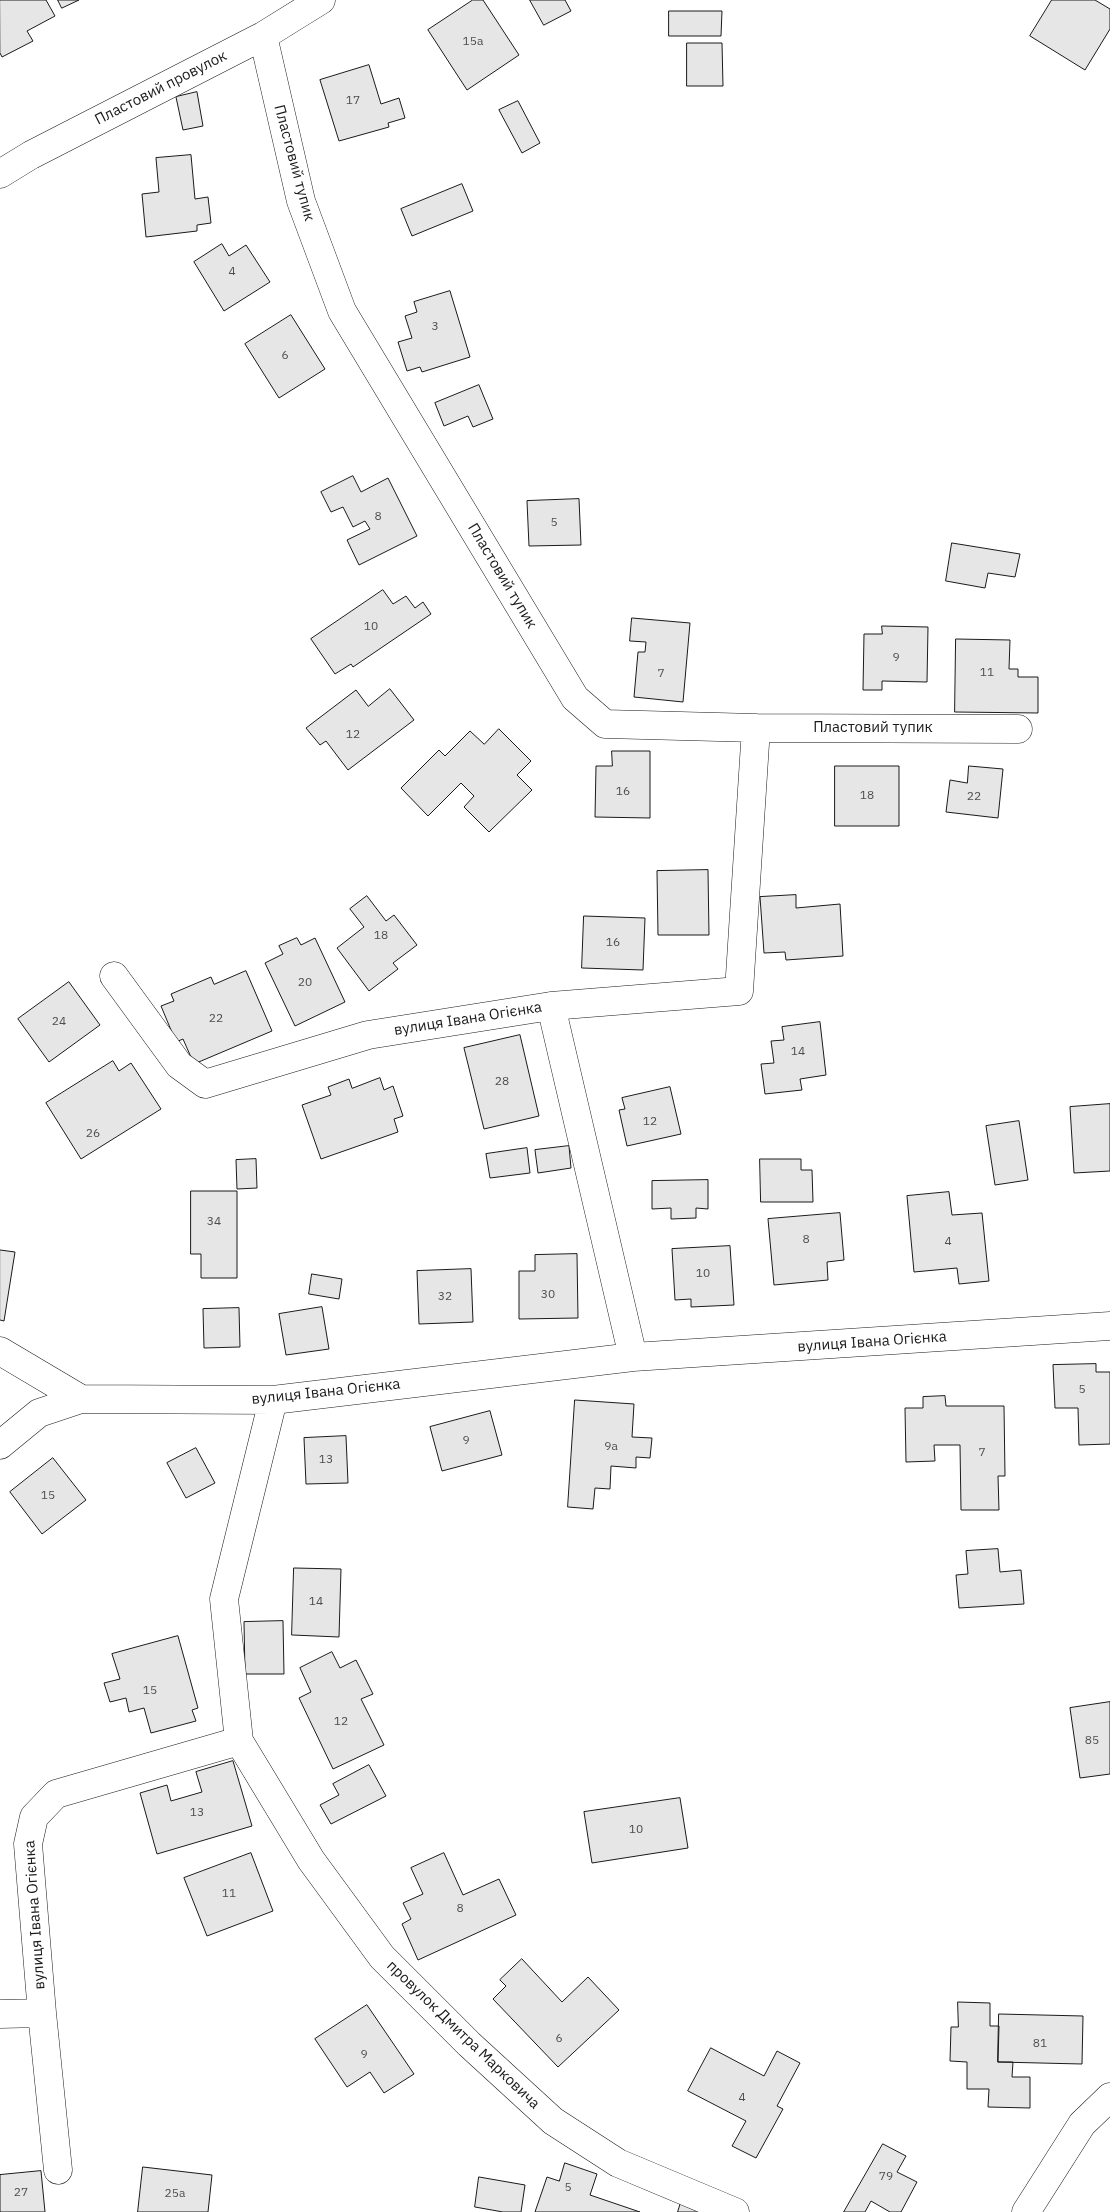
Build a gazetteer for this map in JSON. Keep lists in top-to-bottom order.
{
  "streets": {
    "street": [
      "Пластовий провулок",
      "Пластовий тупик",
      "вулиця Івана Огієнка",
      "провулок Дмитра Марковича"
    ]
  },
  "crossings": [
    ["Пластовий провулок", "Пластовий тупик"],
    ["Пластовий тупик", "вулиця Івана Огієнка"],
    ["вулиця Івана Огієнка", "провулок Дмитра Марковича"]
  ],
  "house_numbers": [
    "15а",
    "17",
    "4",
    "3",
    "6",
    "8",
    "5",
    "10",
    "9",
    "11",
    "7",
    "12",
    "16",
    "18",
    "22",
    "18",
    "16",
    "20",
    "22",
    "24",
    "14",
    "28",
    "12",
    "26",
    "34",
    "8",
    "4",
    "10",
    "30",
    "32",
    "5",
    "9",
    "9а",
    "7",
    "13",
    "15",
    "14",
    "15",
    "12",
    "85",
    "13",
    "10",
    "11",
    "8",
    "6",
    "81",
    "9",
    "4",
    "79",
    "5",
    "27",
    "25а"
  ]
}
